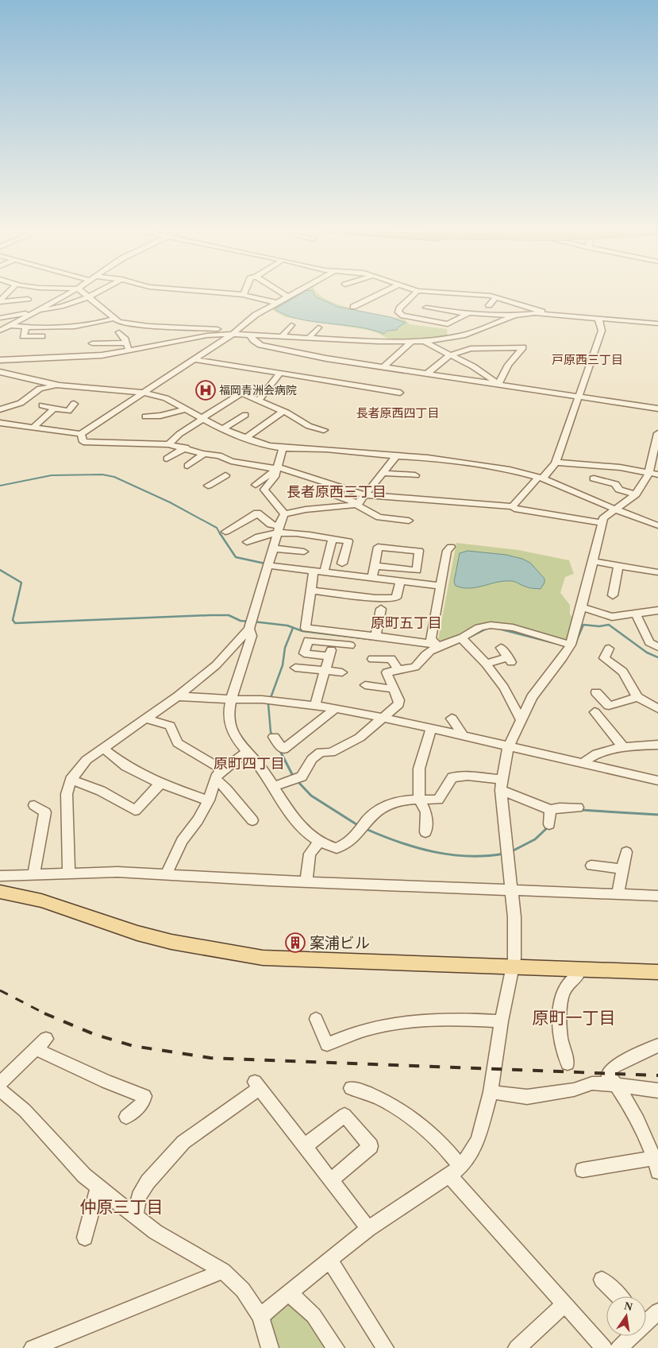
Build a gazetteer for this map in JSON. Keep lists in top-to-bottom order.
{
  "districts": [
    "戸原西三丁目",
    "長者原西四丁目",
    "長者原西三丁目",
    "原町五丁目",
    "原町四丁目",
    "原町一丁目",
    "仲原三丁目"
  ],
  "places": {
    "hospital": ["福岡青洲会病院"],
    "building": ["案浦ビル"]
  },
  "north": "top"
}
